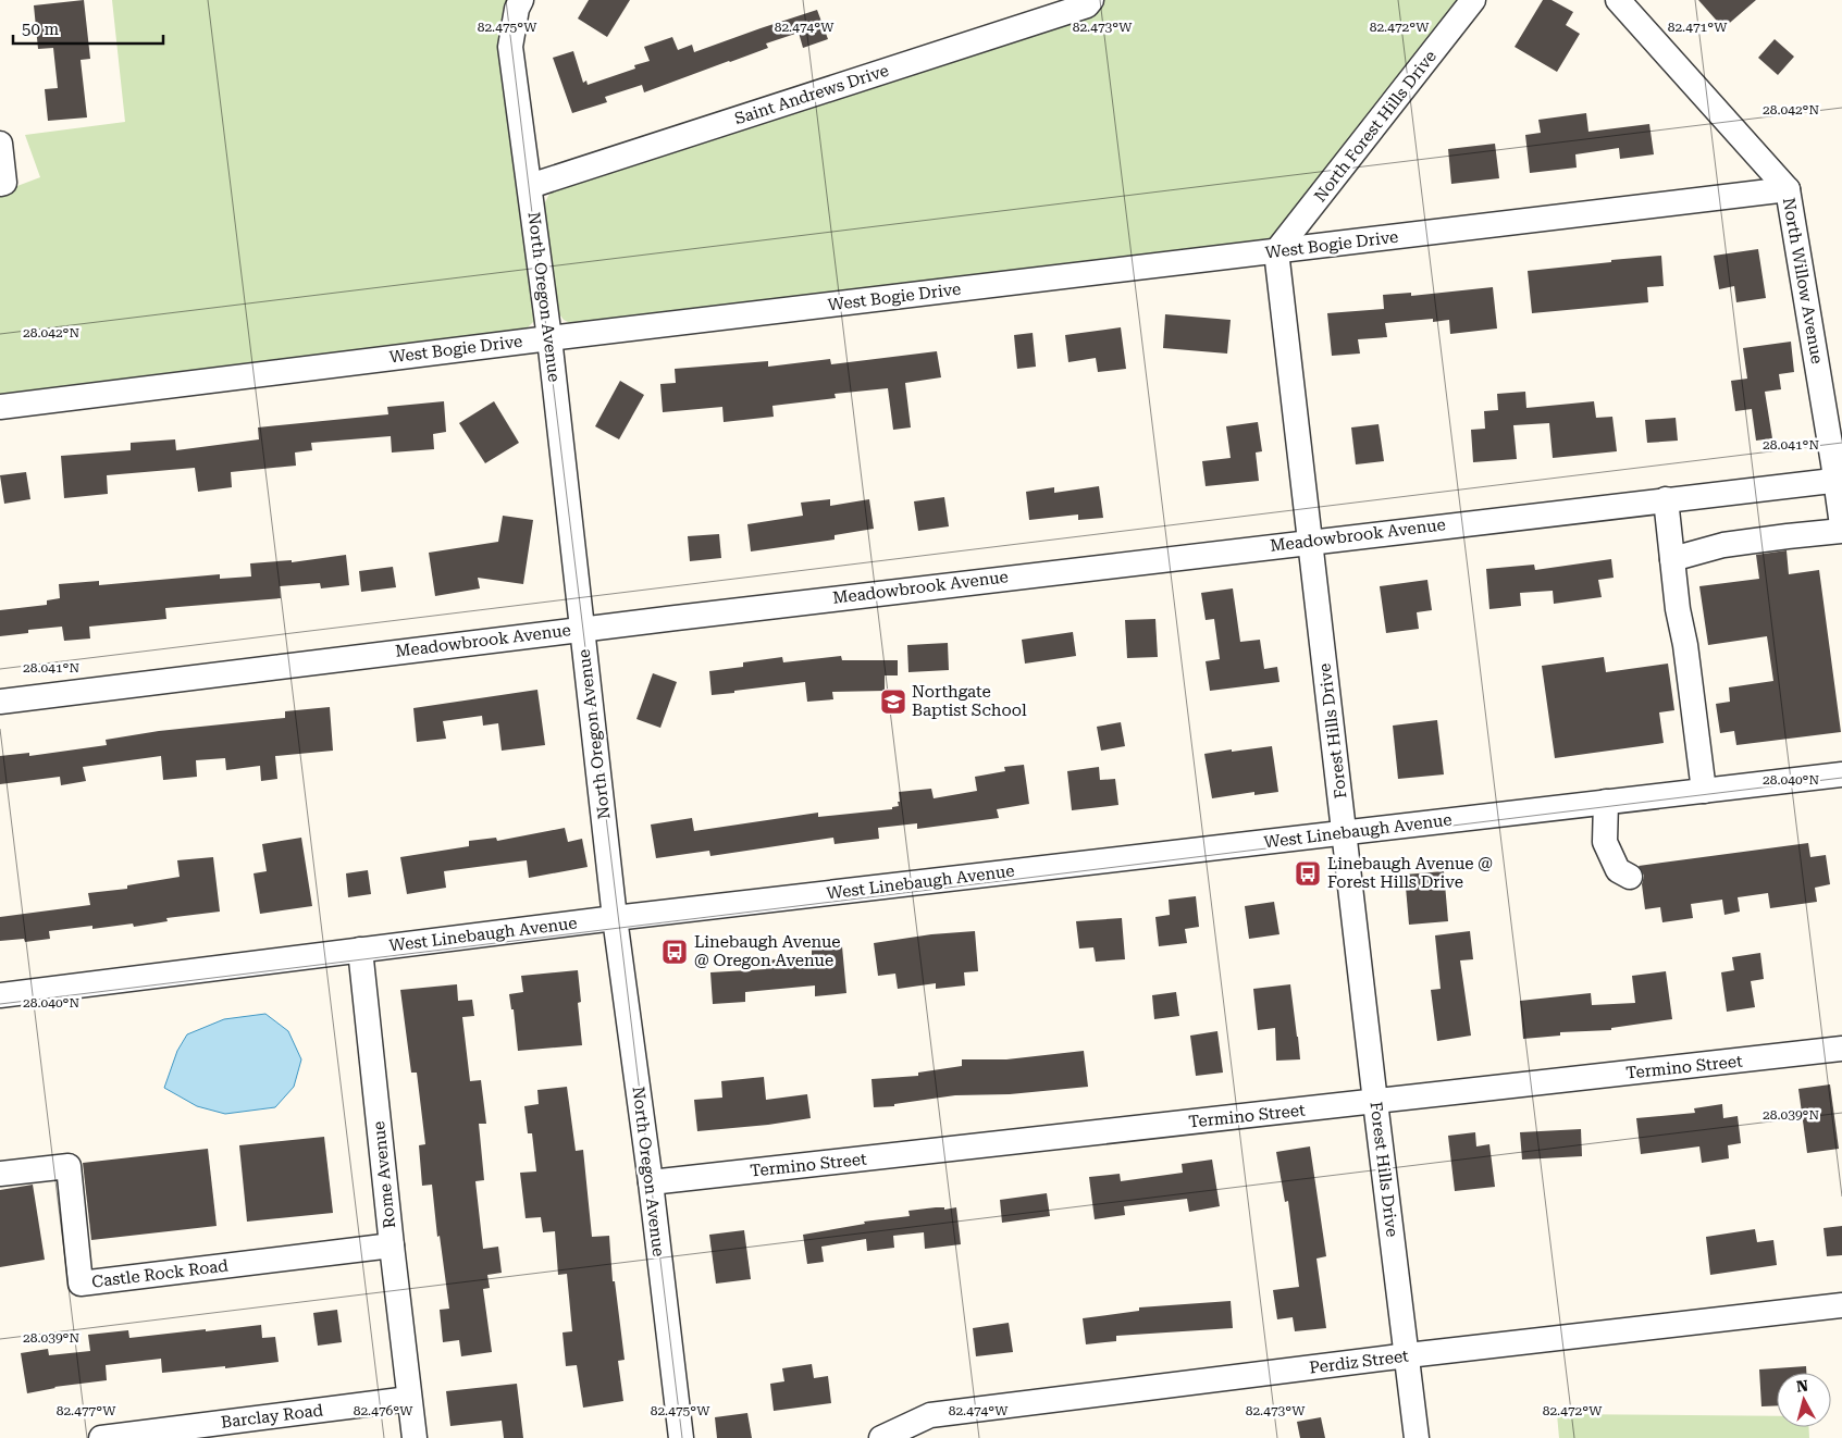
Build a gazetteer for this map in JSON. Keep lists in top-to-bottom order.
{
  "streets": {
    "street": [
      "Saint Andrews Drive",
      "North Forest Hills Drive",
      "West Bogie Drive",
      "North Willow Avenue",
      "North Oregon Avenue",
      "Meadowbrook Avenue",
      "Forest Hills Drive",
      "West Linebaugh Avenue",
      "Termino Street",
      "Rome Avenue",
      "Castle Rock Road",
      "Perdiz Street",
      "Barclay Road"
    ]
  },
  "crossings": [
    ["Saint Andrews Drive", "North Oregon Avenue"],
    ["North Forest Hills Drive", "West Bogie Drive"],
    ["North Forest Hills Drive", "Forest Hills Drive"],
    ["West Bogie Drive", "North Willow Avenue"],
    ["West Bogie Drive", "North Oregon Avenue"],
    ["West Bogie Drive", "Forest Hills Drive"],
    ["North Willow Avenue", "Meadowbrook Avenue"],
    ["North Oregon Avenue", "Meadowbrook Avenue"],
    ["North Oregon Avenue", "West Linebaugh Avenue"],
    ["North Oregon Avenue", "Termino Street"],
    ["Meadowbrook Avenue", "Forest Hills Drive"],
    ["Forest Hills Drive", "West Linebaugh Avenue"],
    ["Forest Hills Drive", "Termino Street"],
    ["Forest Hills Drive", "Perdiz Street"],
    ["West Linebaugh Avenue", "Rome Avenue"],
    ["Rome Avenue", "Castle Rock Road"],
    ["Rome Avenue", "Barclay Road"]
  ],
  "places": {
    "school or university": ["Northgate Baptist School"],
    "bus stop": ["Linebaugh Avenue @ Forest Hills Drive", "Linebaugh Avenue @ Oregon Avenue"]
  },
  "scale_bar": "50 m",
  "north": "top",
  "coordinates": [
    "82.475°W",
    "82.474°W",
    "82.473°W",
    "82.472°W",
    "82.471°W",
    "28.042°N",
    "28.041°N",
    "28.040°N",
    "28.039°N",
    "82.477°W",
    "82.476°W"
  ]
}
